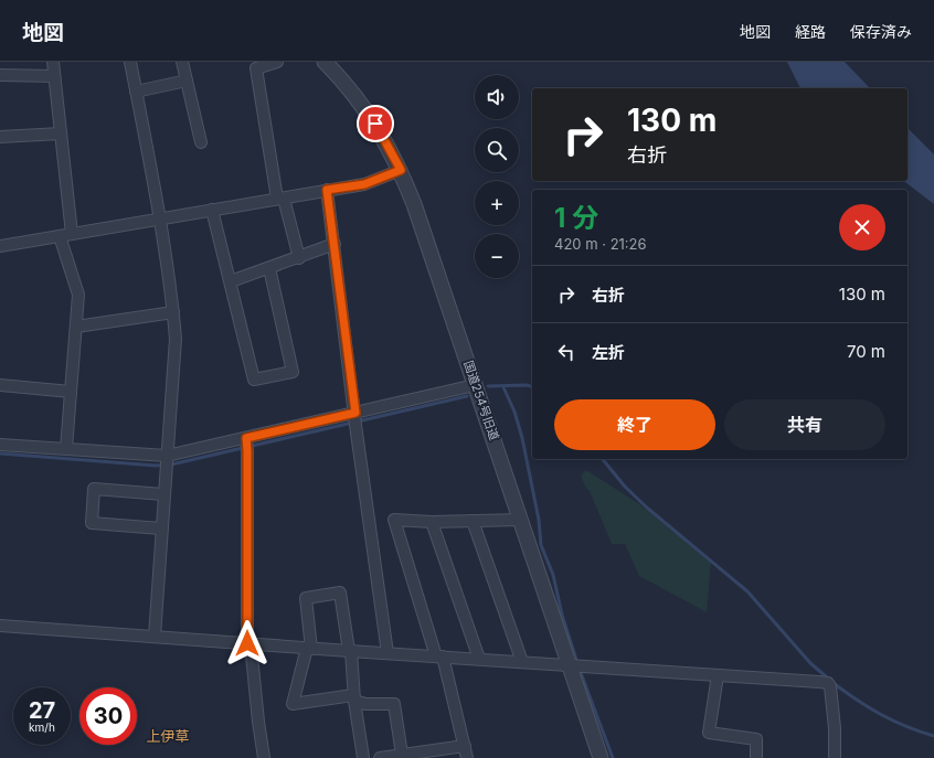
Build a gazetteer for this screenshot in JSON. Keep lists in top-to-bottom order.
{
  "streets": {
    "street": ["国道254号旧道"]
  },
  "districts": ["上伊草"],
  "page": {
    "header": "地図",
    "nav": ["地図", "経路", "保存済み"],
    "map_buttons": ["+", "−"],
    "turn": ["130 m", "右折"],
    "heading": ["1 分", "420 m · 21:26"],
    "list": [
      {
        "name": "右折",
        "value": "130 m"
      },
      {
        "name": "左折",
        "value": "70 m"
      }
    ],
    "buttons": ["終了", "共有"],
    "speed": "27 km/h",
    "limit": "30"
  }
}
